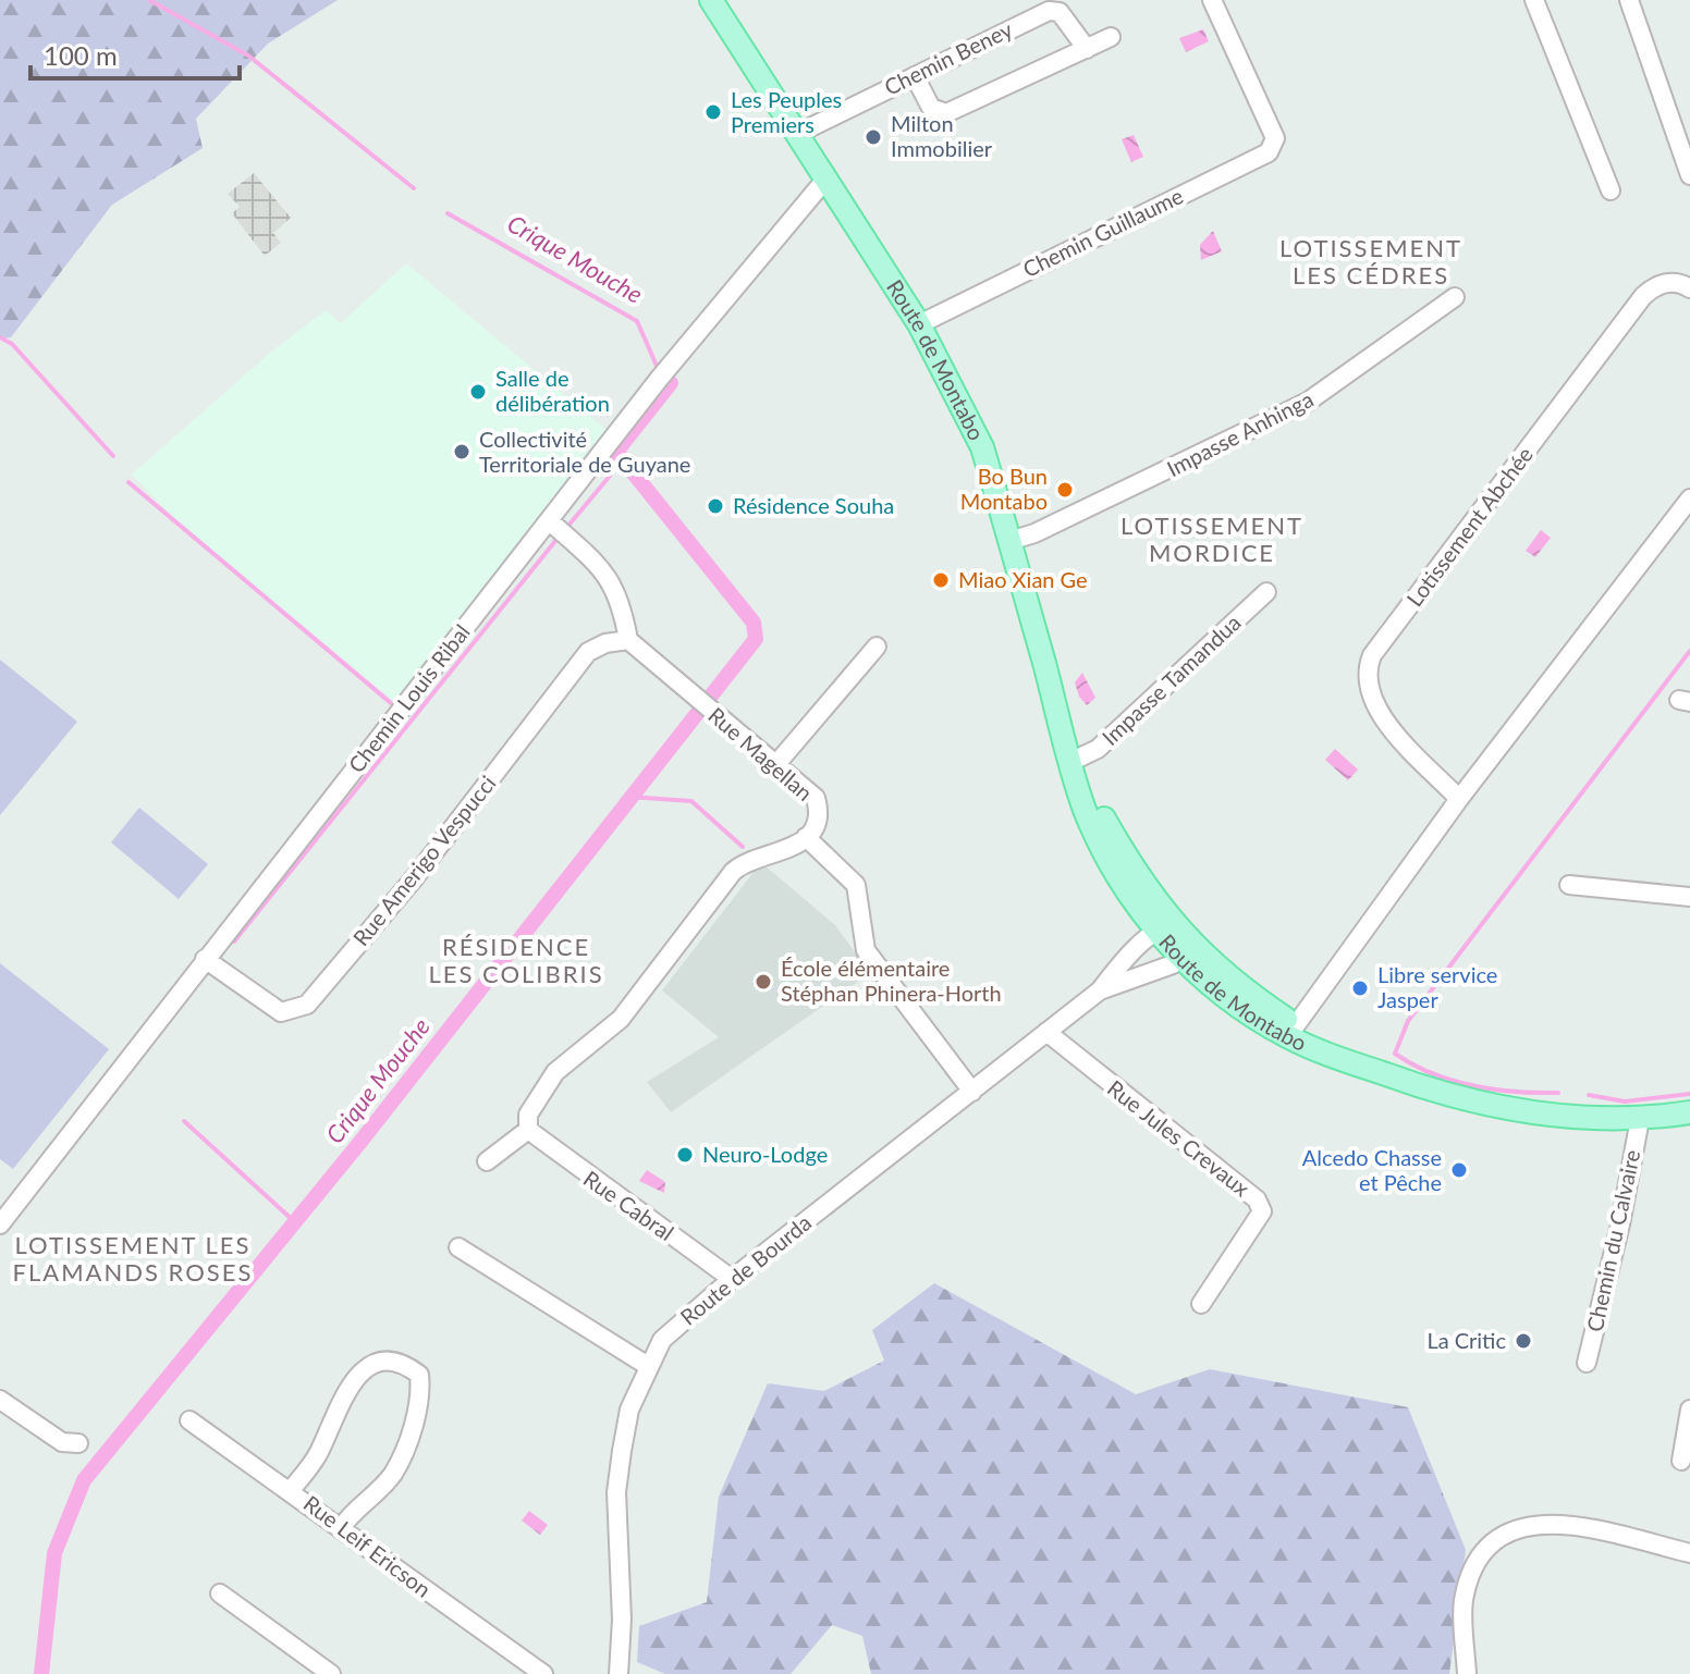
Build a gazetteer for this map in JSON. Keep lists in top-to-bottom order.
{
  "streets": {
    "main road": ["Route de Montabo"],
    "street": [
      "Chemin Beney",
      "Chemin Guillaume",
      "Impasse Anhinga",
      "Lotissement Abchée",
      "Impasse Tamandua",
      "Chemin Louis Ribal",
      "Rue Magellan",
      "Rue Amerigo Vespucci",
      "Rue Jules Crevaux",
      "Rue Cabral",
      "Chemin du Calvaire",
      "Route de Bourda",
      "Rue Leif Ericson"
    ]
  },
  "crossings": [
    ["Chemin Beney", "Route de Montabo"],
    ["Chemin Guillaume", "Route de Montabo"],
    ["Route de Montabo", "Impasse Anhinga"],
    ["Route de Montabo", "Impasse Tamandua"],
    ["Route de Montabo", "Chemin Louis Ribal"],
    ["Route de Montabo", "Chemin du Calvaire"],
    ["Route de Montabo", "Route de Bourda"],
    ["Chemin Louis Ribal", "Rue Amerigo Vespucci"],
    ["Rue Magellan", "Rue Amerigo Vespucci"],
    ["Rue Magellan", "Rue Cabral"],
    ["Rue Jules Crevaux", "Route de Bourda"],
    ["Rue Cabral", "Route de Bourda"]
  ],
  "districts": [
    "LOTISSEMENT LES CÉDRES",
    "LOTISSEMENT MORDICE",
    "RÉSIDENCE LES COLIBRIS",
    "LOTISSEMENT LES FLAMANDS ROSES"
  ],
  "water": ["Crique Mouche"],
  "places": [
    "Les Peuples Premiers",
    "Milton Immobilier",
    "Salle de délibération",
    "Collectivité Territoriale de Guyane",
    "Bo Bun Montabo",
    "Résidence Souha",
    "Miao Xian Ge",
    "École élémentaire Stéphan Phinera-Horth",
    "Libre service Jasper",
    "Neuro-Lodge",
    "Alcedo Chasse et Pêche",
    "La Critic"
  ],
  "scale_bar": "100 m"
}
